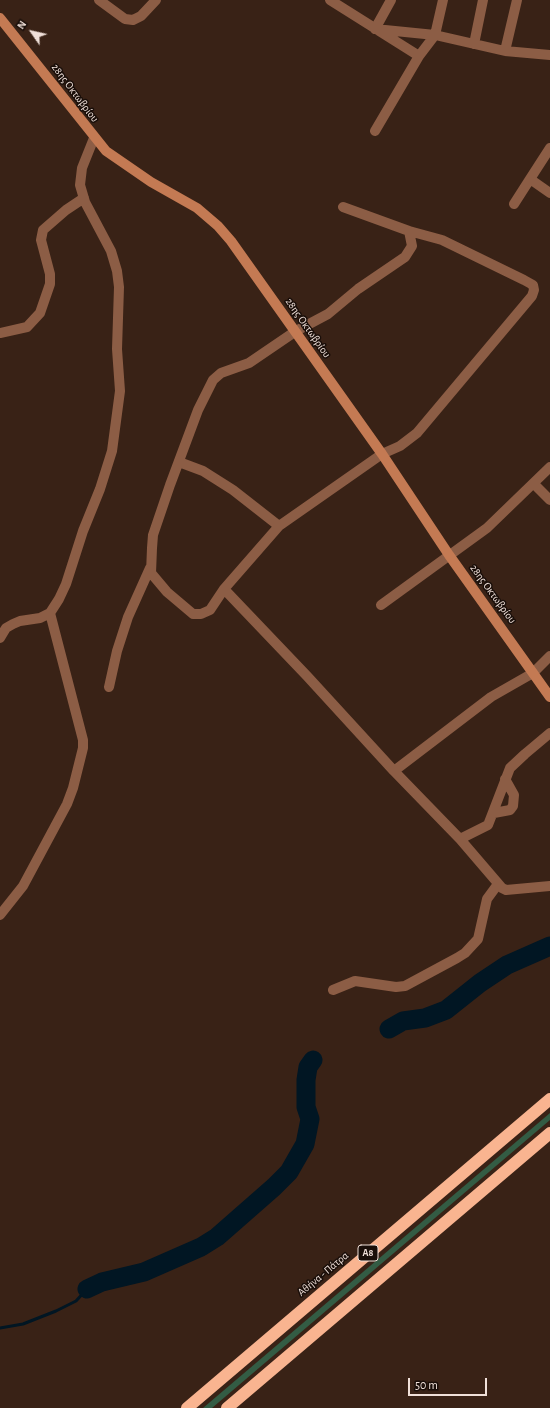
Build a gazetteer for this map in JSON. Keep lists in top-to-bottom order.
{
  "streets": {
    "highway": ["Α8", "Αθήνα - Πάτρα"],
    "street": ["28ης Οκτωβρίου"]
  },
  "scale_bar": "50 m",
  "north": "top left"
}
